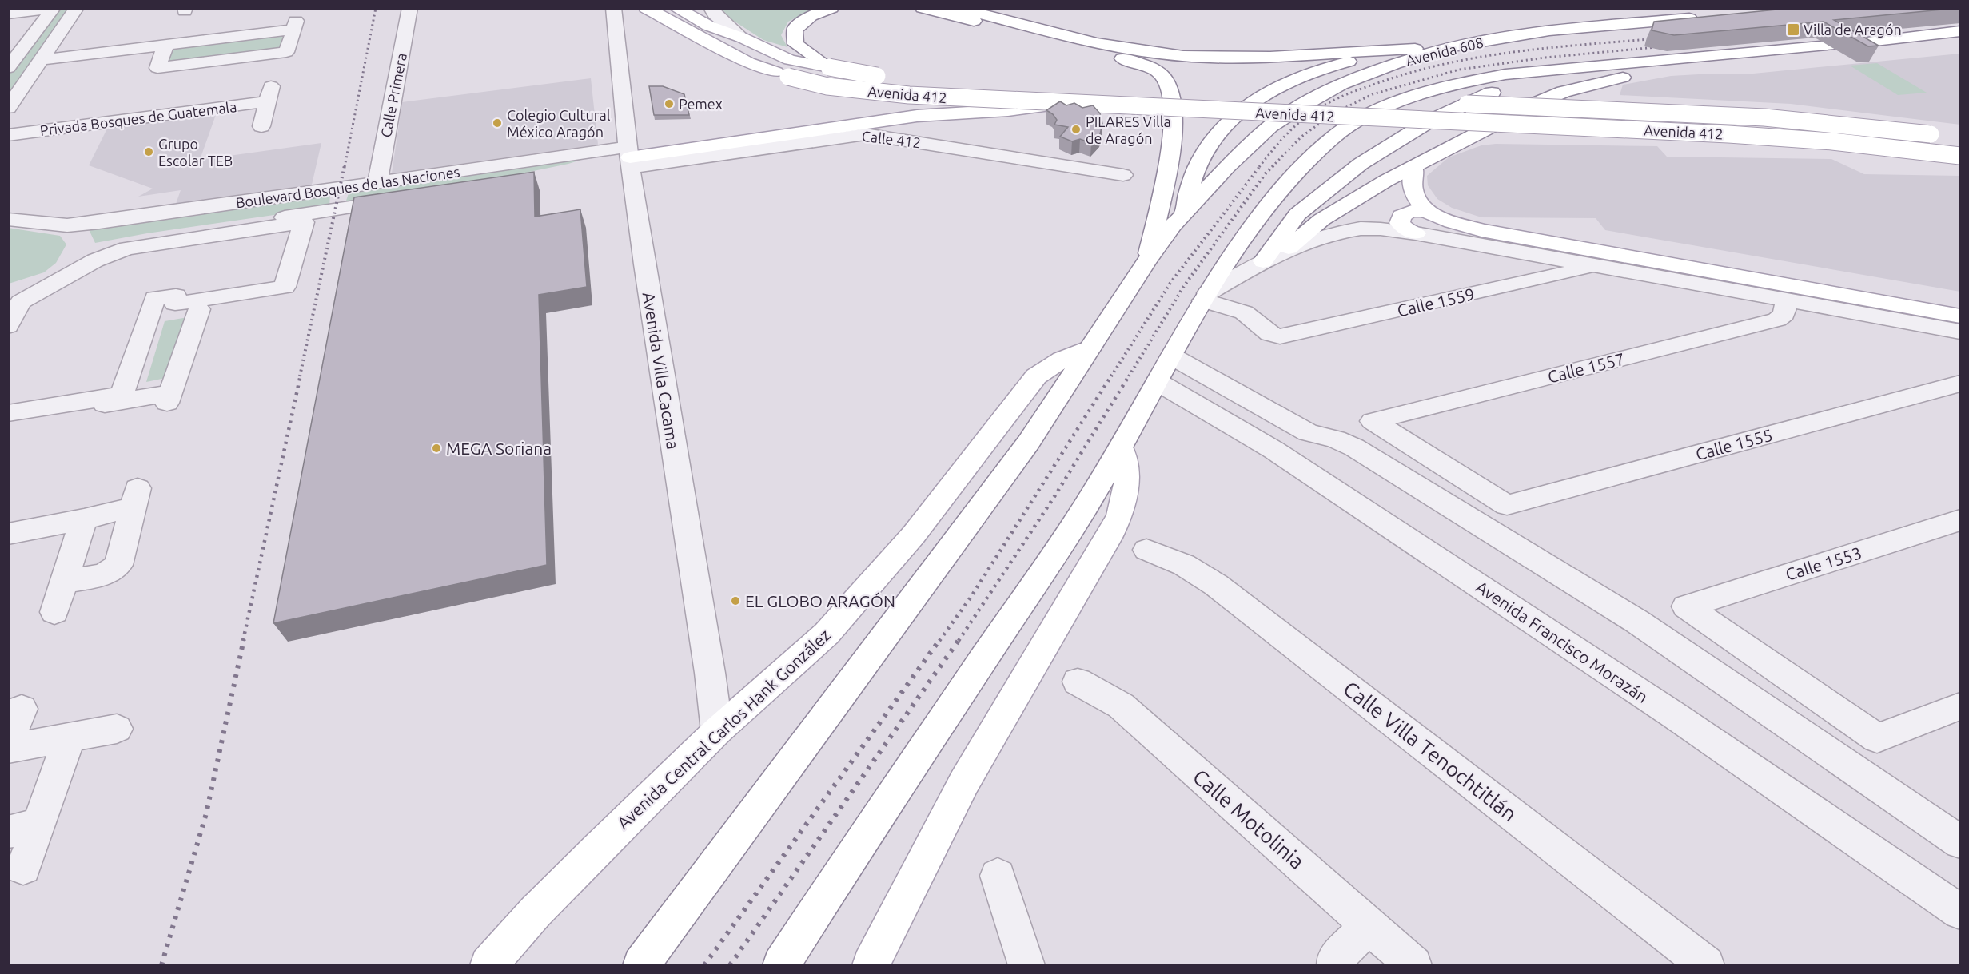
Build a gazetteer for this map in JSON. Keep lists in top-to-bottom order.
{
  "streets": {
    "main road": ["Avenida 608", "Avenida 412", "Avenida Central Carlos Hank González"],
    "street": [
      "Calle Primera",
      "Privada Bosques de Guatemala",
      "Calle 412",
      "Boulevard Bosques de las Naciones",
      "Calle 1559",
      "Calle 1557",
      "Avenida Villa Cacama",
      "Calle 1555",
      "Calle 1553",
      "Avenida Francisco Morazán",
      "Calle Villa Tenochtitlán",
      "Calle Motolinia"
    ]
  },
  "crossings": [
    ["Calle Primera", "Boulevard Bosques de las Naciones"],
    ["Calle 412", "Boulevard Bosques de las Naciones"],
    ["Calle 412", "Avenida Villa Cacama"],
    ["Boulevard Bosques de las Naciones", "Avenida Villa Cacama"],
    ["Calle 1557", "Calle 1555"],
    ["Avenida Villa Cacama", "Avenida Central Carlos Hank González"]
  ],
  "places": {
    "transit": ["Villa de Aragón"],
    "other": [
      "Pemex",
      "Colegio Cultural México Aragón",
      "PILARES Villa de Aragón",
      "Grupo Escolar TEB",
      "MEGA Soriana",
      "EL GLOBO ARAGÓN"
    ]
  }
}
